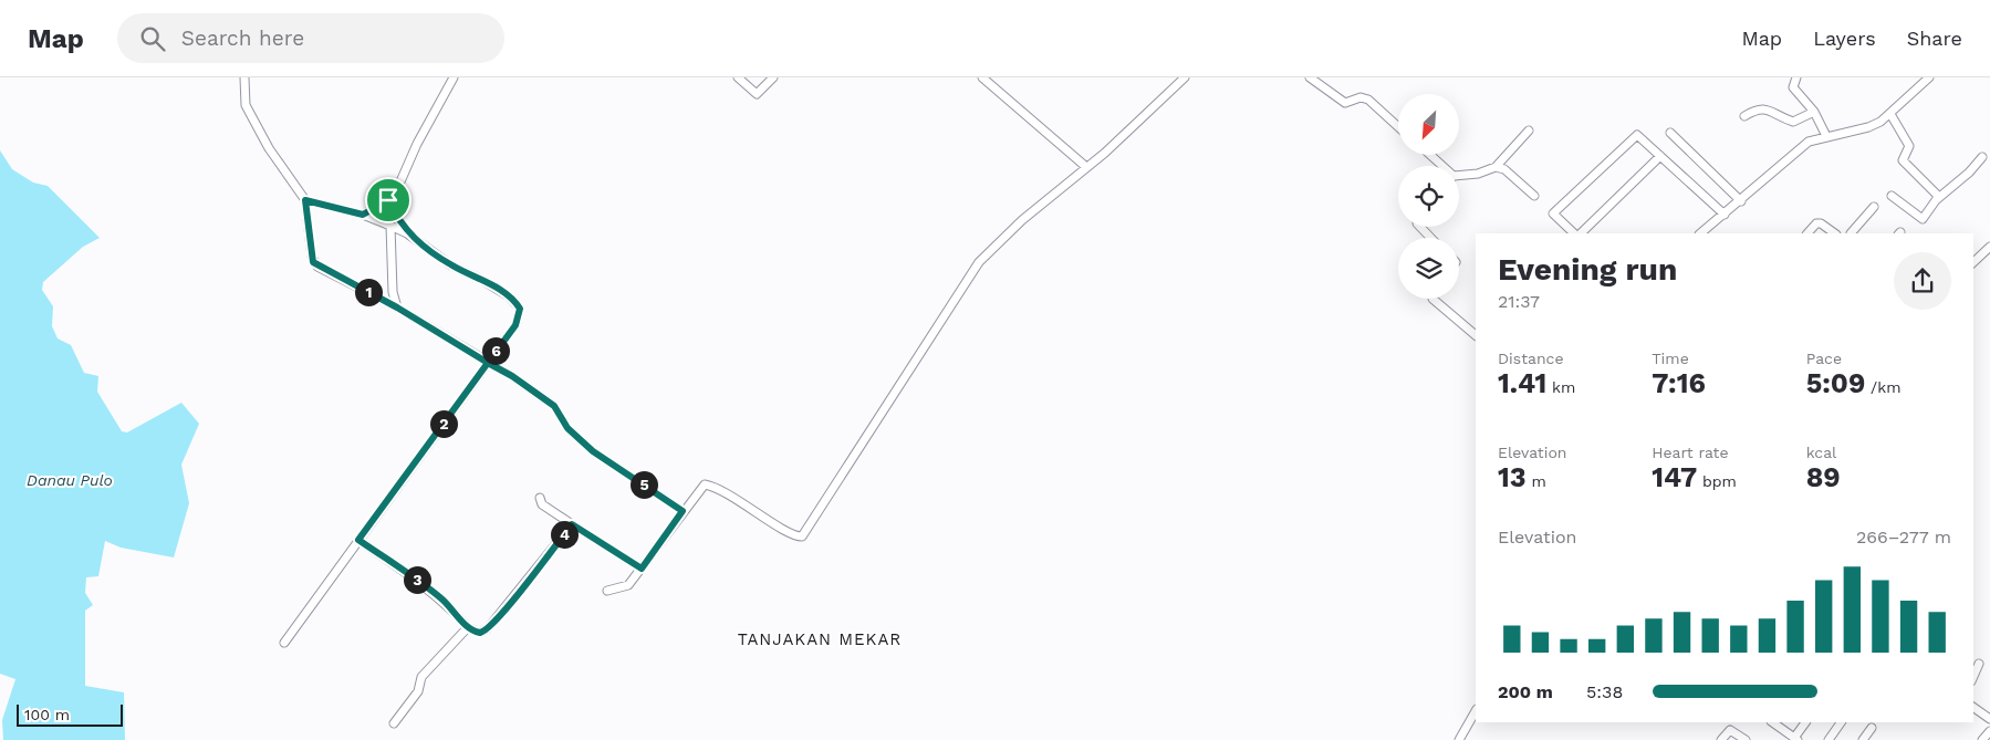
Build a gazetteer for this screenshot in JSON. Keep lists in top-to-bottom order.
{
  "districts": ["TANJAKAN MEKAR"],
  "water": ["Danau Pulo"],
  "scale_bar": "100 m",
  "north": "bottom left",
  "page": {
    "header": "Map",
    "search": "Search here",
    "nav": ["Map", "Layers", "Share"],
    "heading": ["Evening run", "21:37"],
    "pins": [
      "1",
      "6",
      "2",
      "5",
      "4",
      "3"
    ],
    "stats": [
      ["Distance", "1.41 km"],
      ["Time", "7:16"],
      ["Pace", "5:09 /km"],
      ["Elevation", "13 m"],
      ["Heart rate", "147 bpm"],
      ["kcal", "89"]
    ],
    "chart": ["Elevation", "266–277 m"],
    "list": [
      {
        "name": "200 m",
        "note": "5:38"
      }
    ],
    "scale": "100 m"
  }
}
